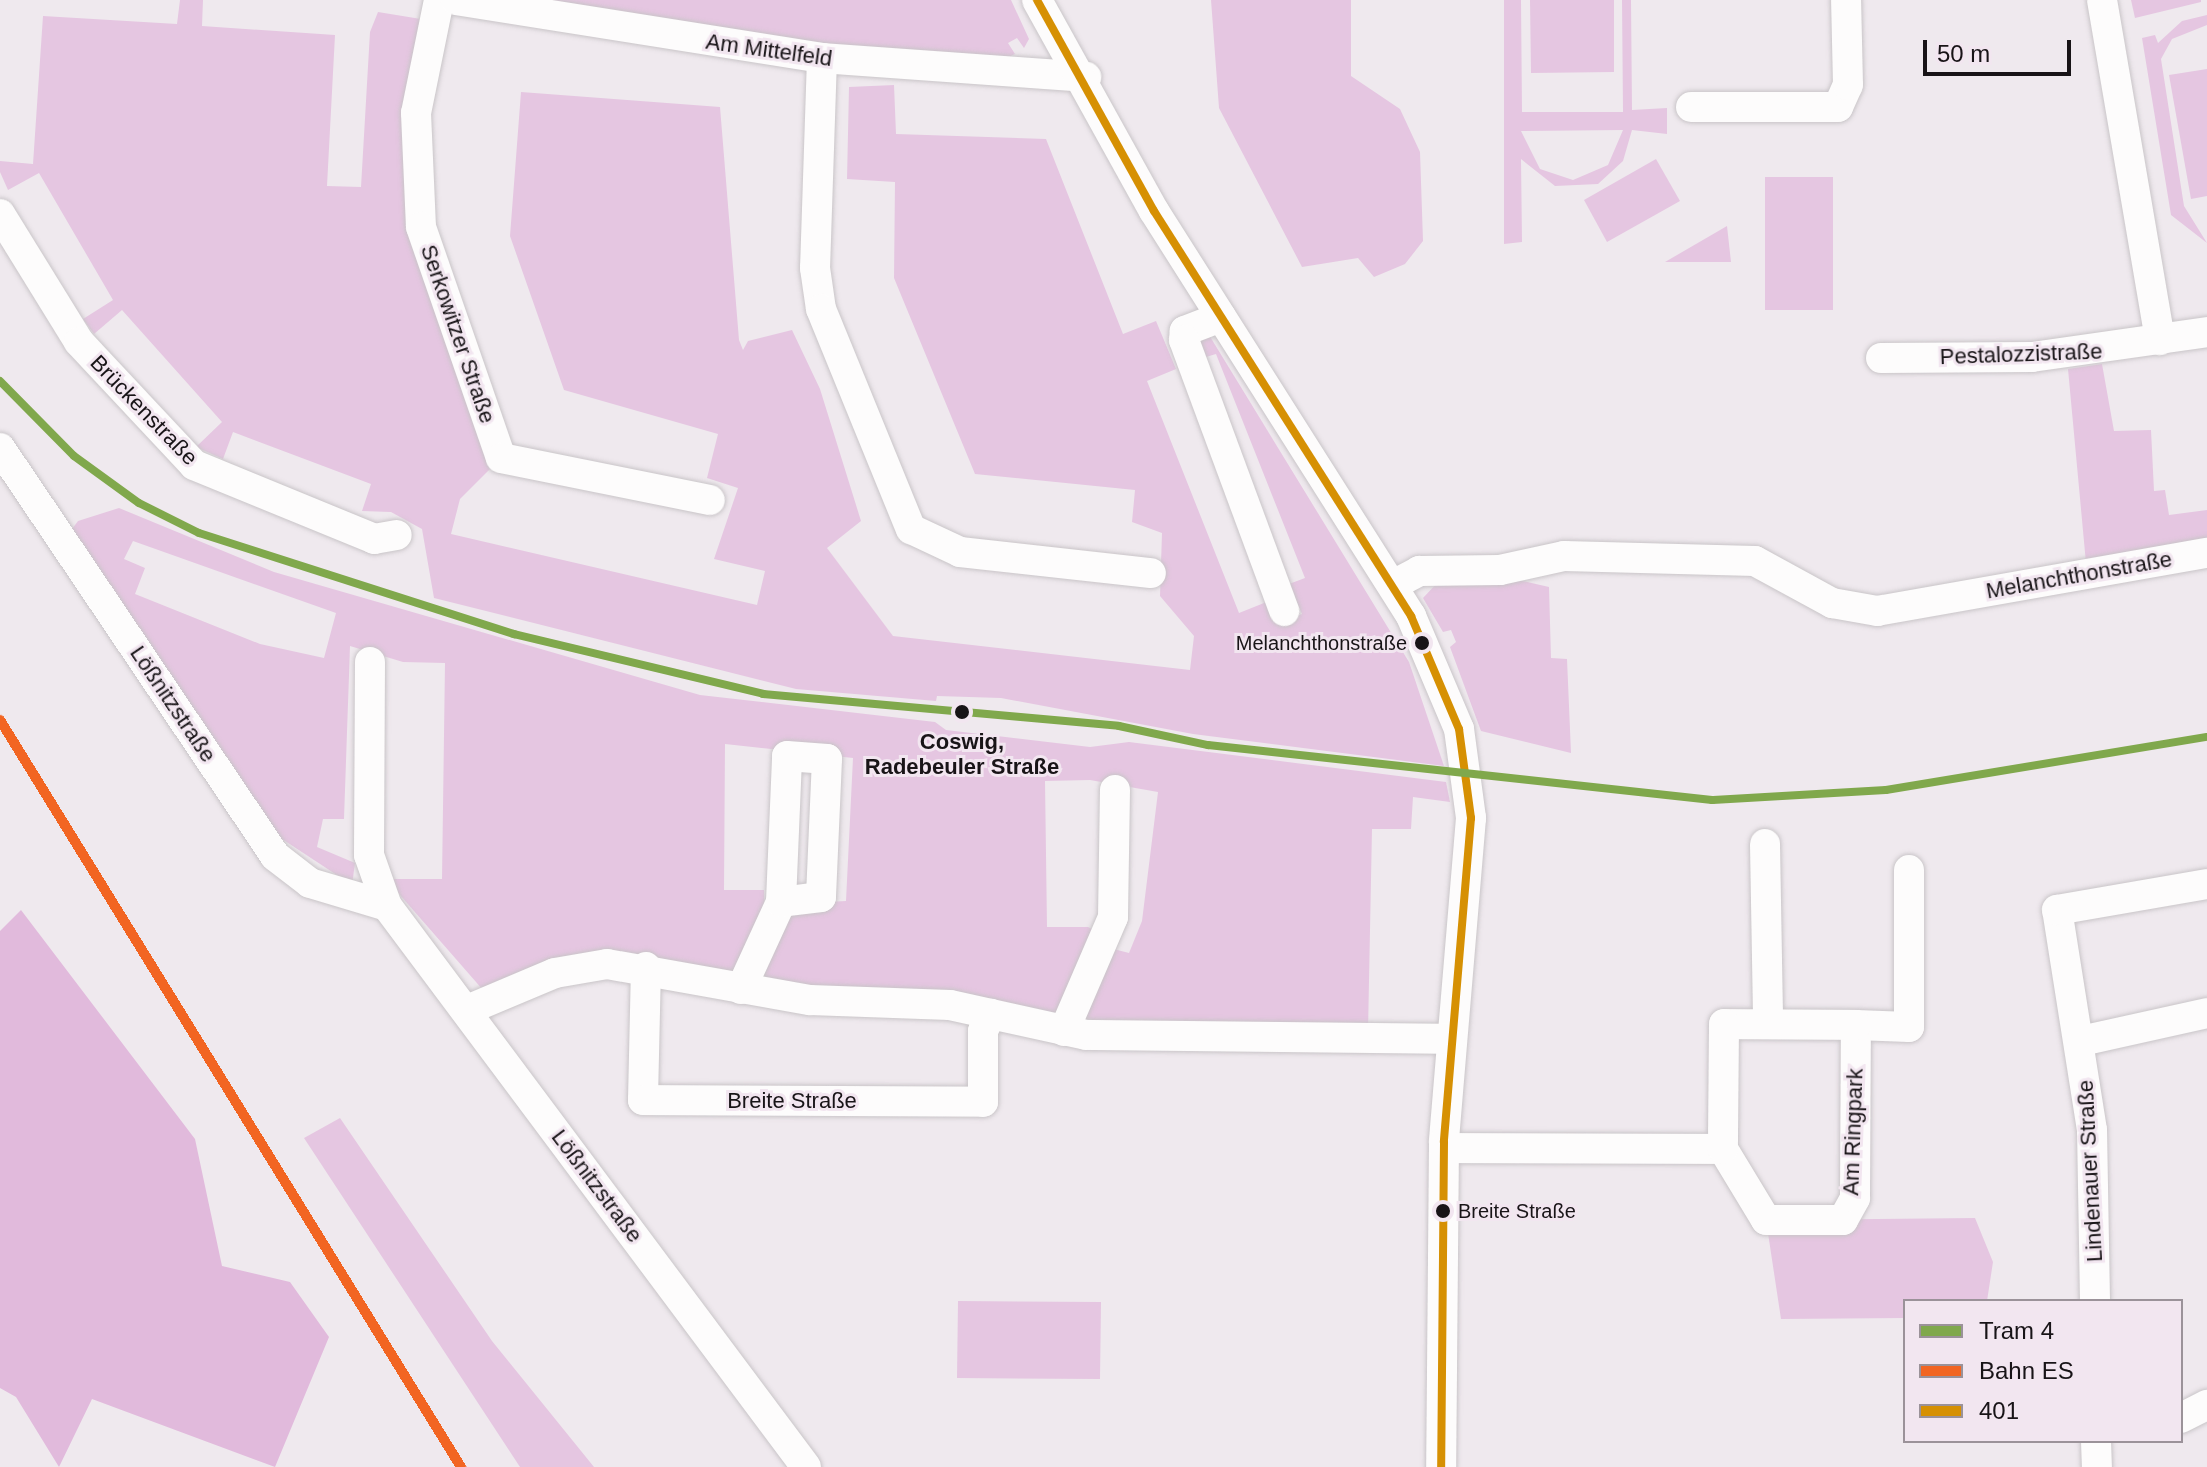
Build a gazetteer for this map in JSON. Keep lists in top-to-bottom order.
{
  "streets": {
    "street": [
      "Am Mittelfeld",
      "Serkowitzer Straße",
      "Pestalozzistraße",
      "Brückenstraße",
      "Melanchthonstraße",
      "Lößnitzstraße",
      "Breite Straße",
      "Am Ringpark",
      "Lindenauer Straße"
    ]
  },
  "places": ["Melanchthonstraße", "Coswig, Radebeuler Straße", "Breite Straße"],
  "lines": ["transit line 401", "tram line 4", "rail line ES"],
  "legend": ["Tram 4", "Bahn ES", "401"],
  "scale_bar": "50 m"
}
